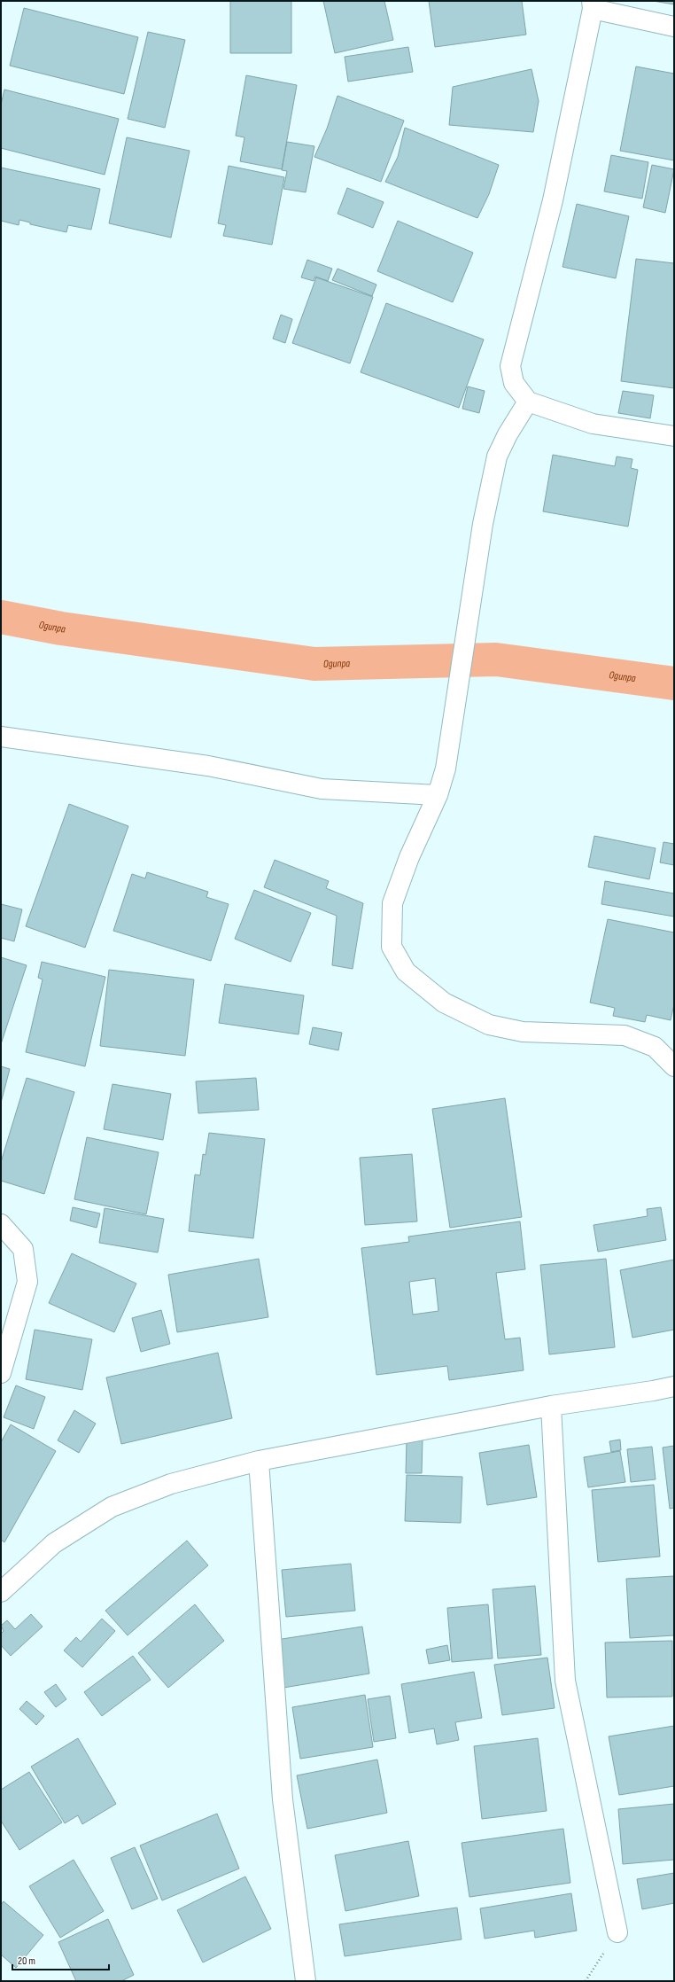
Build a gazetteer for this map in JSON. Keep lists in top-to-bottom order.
{
  "water": ["Ogunpa"],
  "scale_bar": "20 m"
}
